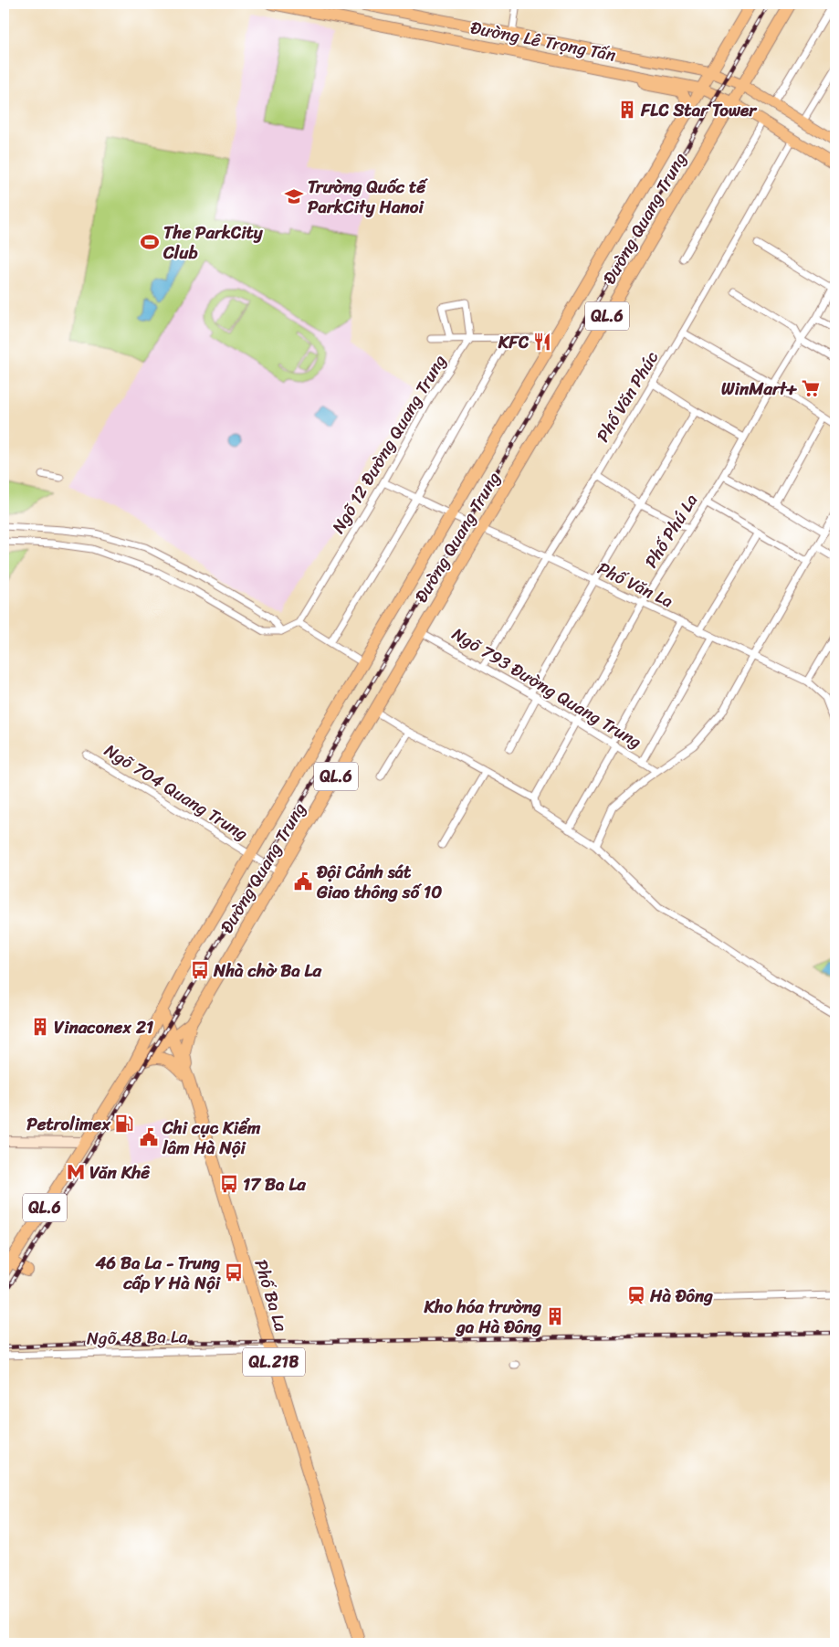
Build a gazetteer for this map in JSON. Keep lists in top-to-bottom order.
{
  "streets": {
    "highway": [
      "Đường Quang Trung",
      "QL.6",
      "Phố Ba La",
      "QL.21B"
    ],
    "main road": ["Đường Lê Trọng Tấn"],
    "street": [
      "Phố Văn Phúc",
      "Ngõ 12 Đường Quang Trung",
      "Phố Phú La",
      "Phố Văn La",
      "Ngõ 793 Đường Quang Trung",
      "Ngõ 704 Quang Trung",
      "Ngõ 48 Ba La"
    ]
  },
  "crossings": [
    ["Đường Lê Trọng Tấn", "Đường Quang Trung"],
    ["Đường Lê Trọng Tấn", "Phố Văn Phúc"],
    ["Đường Quang Trung", "Phố Văn La"],
    ["Đường Quang Trung", "Ngõ 793 Đường Quang Trung"],
    ["Đường Quang Trung", "Ngõ 704 Quang Trung"],
    ["Đường Quang Trung", "Phố Ba La"],
    ["Phố Văn Phúc", "Phố Văn La"],
    ["Phố Văn Phúc", "Ngõ 793 Đường Quang Trung"],
    ["Ngõ 12 Đường Quang Trung", "Phố Văn La"],
    ["Phố Phú La", "Phố Văn La"],
    ["Phố Phú La", "Ngõ 793 Đường Quang Trung"],
    ["Phố Ba La", "Ngõ 48 Ba La"]
  ],
  "places": {
    "building": ["FLC Star Tower", "Vinaconex 21", "Kho hóa trường ga Hà Đông"],
    "school or university": ["Trường Quốc tế ParkCity Hanoi"],
    "sports": ["The ParkCity Club"],
    "restaurant": ["KFC"],
    "supermarket": ["WinMart+"],
    "public building": ["Đội Cảnh sát Giao thông số 10", "Chi cục Kiểm lâm Hà Nội"],
    "bus stop": ["Nhà chờ Ba La", "17 Ba La", "46 Ba La - Trung cấp Y Hà Nội"],
    "fuel station": ["Petrolimex"],
    "metro station": ["Văn Khê"],
    "station": ["Hà Đông"]
  }
}
